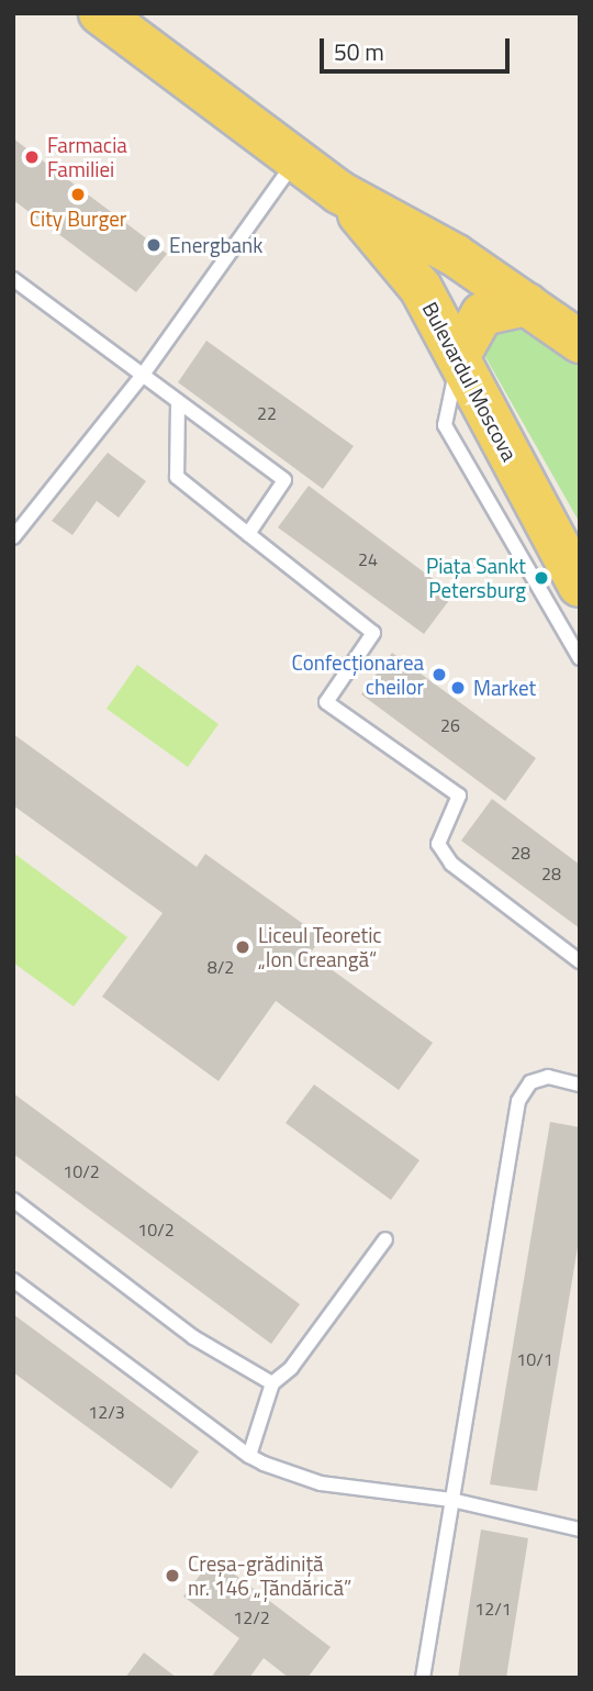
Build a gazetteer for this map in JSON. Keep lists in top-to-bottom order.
{
  "streets": {
    "main road": ["Bulevardul Moscova"]
  },
  "places": [
    "Farmacia Familiei",
    "City Burger",
    "Energbank",
    "Piața Sankt Petersburg",
    "Confecționarea cheilor",
    "Market",
    "Liceul Teoretic „Ion Creangă“",
    "Creșa-grădiniță nr. 146 „Țăndărică”"
  ],
  "house_numbers": [
    "22",
    "24",
    "26",
    "28",
    "28",
    "8/2",
    "10/2",
    "10/2",
    "10/1",
    "12/3",
    "12/1",
    "12/2"
  ],
  "scale_bar": "50 m"
}
